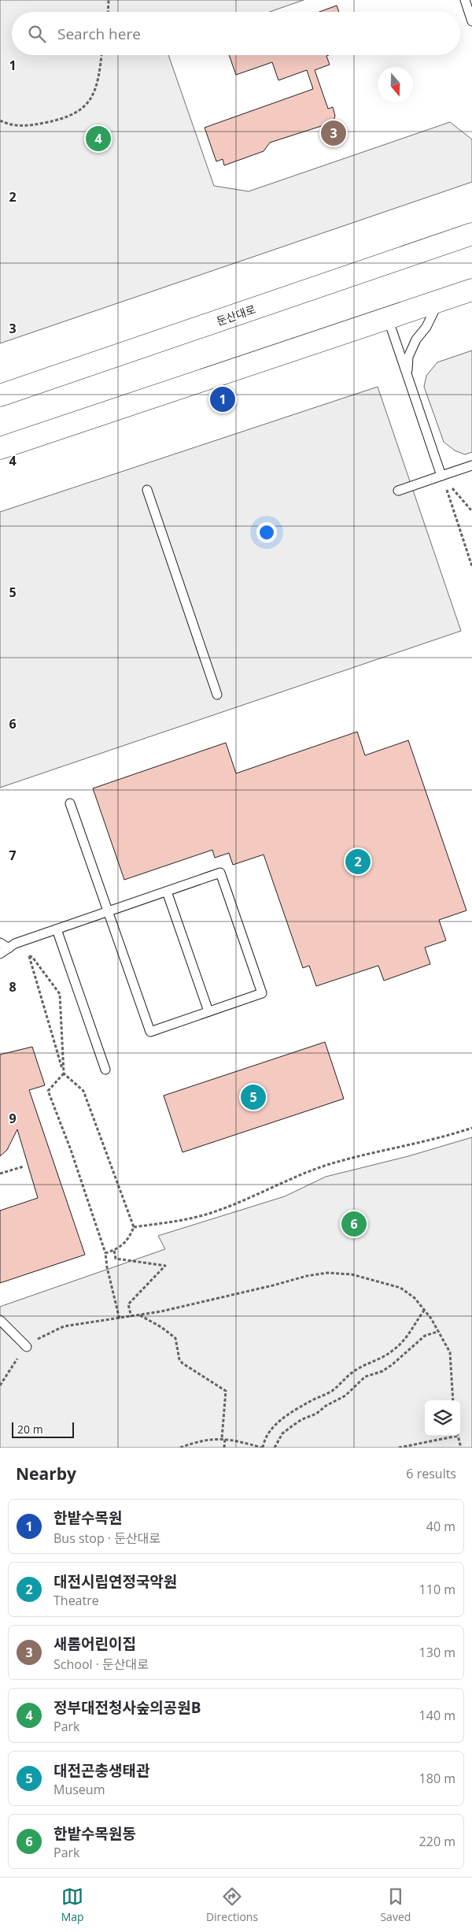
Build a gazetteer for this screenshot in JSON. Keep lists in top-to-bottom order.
{
  "streets": {
    "main road": ["둔산대로"]
  },
  "scale_bar": "20 m",
  "north": "bottom",
  "page": {
    "search": "Search here",
    "pins": [
      "3",
      "4",
      "1",
      "2",
      "5",
      "6"
    ],
    "scale": "20 m",
    "heading": ["Nearby", "6 results"],
    "list": [
      {
        "mark": "1",
        "name": "한밭수목원",
        "note": "Bus stop · 둔산대로",
        "value": "40 m"
      },
      {
        "mark": "2",
        "name": "대전시립연정국악원",
        "note": "Theatre",
        "value": "110 m"
      },
      {
        "mark": "3",
        "name": "새롬어린이집",
        "note": "School · 둔산대로",
        "value": "130 m"
      },
      {
        "mark": "4",
        "name": "정부대전청사숲의공원B",
        "note": "Park",
        "value": "140 m"
      },
      {
        "mark": "5",
        "name": "대전곤충생태관",
        "note": "Museum",
        "value": "180 m"
      },
      {
        "mark": "6",
        "name": "한밭수목원동",
        "note": "Park",
        "value": "220 m"
      }
    ],
    "nav": ["Map", "Directions", "Saved"]
  },
  "grid": {
    "rows": [
      "1",
      "2",
      "3",
      "4",
      "5",
      "6",
      "7",
      "8",
      "9"
    ]
  }
}
